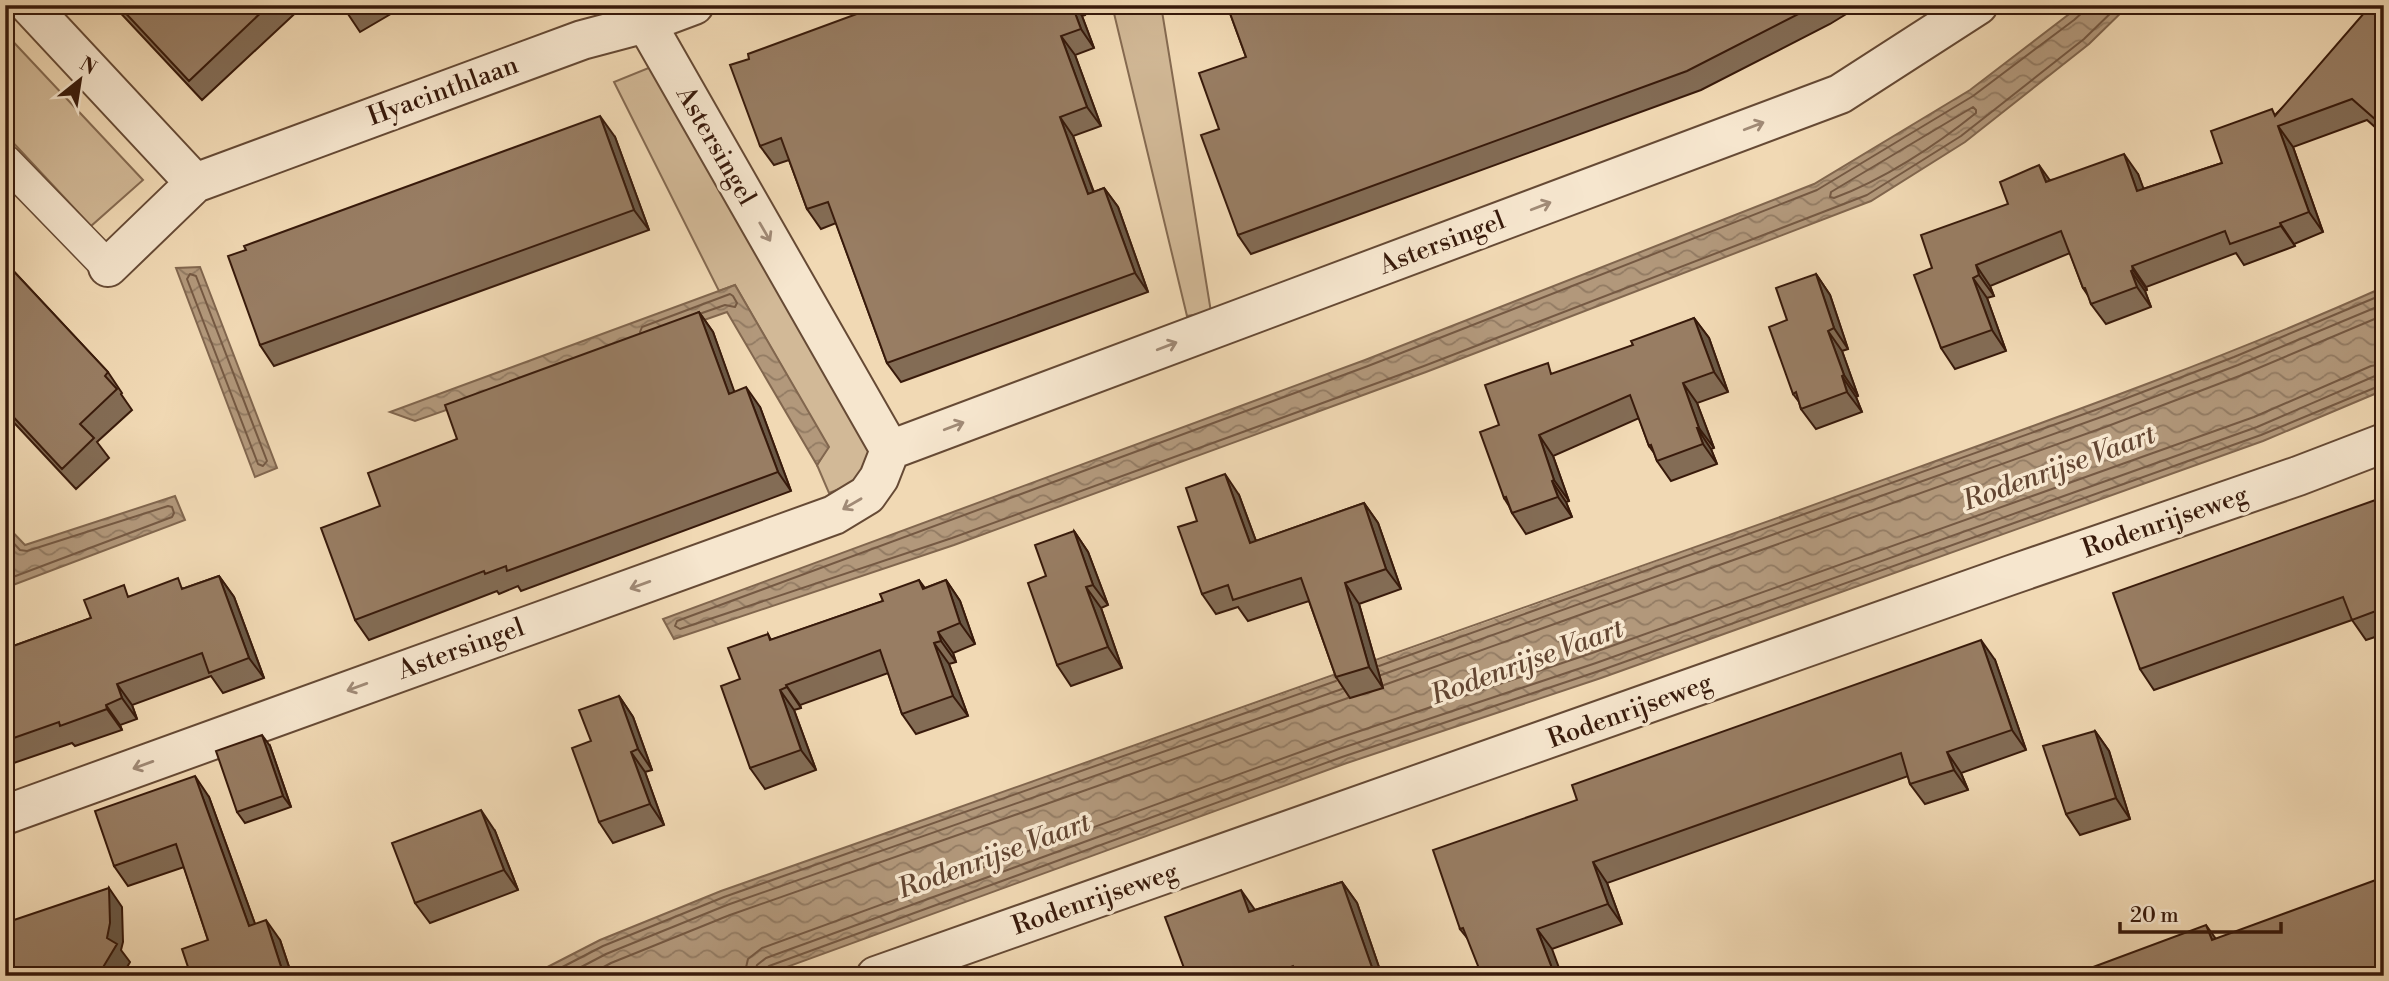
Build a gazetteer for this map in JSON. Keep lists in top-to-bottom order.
{
  "streets": {
    "street": ["Hyacinthlaan", "Astersingel", "Rodenrijseweg"]
  },
  "crossings": [
    ["Hyacinthlaan", "Astersingel"]
  ],
  "water": ["Rodenrijse Vaart"],
  "scale_bar": "20 m",
  "north": "top right"
}
